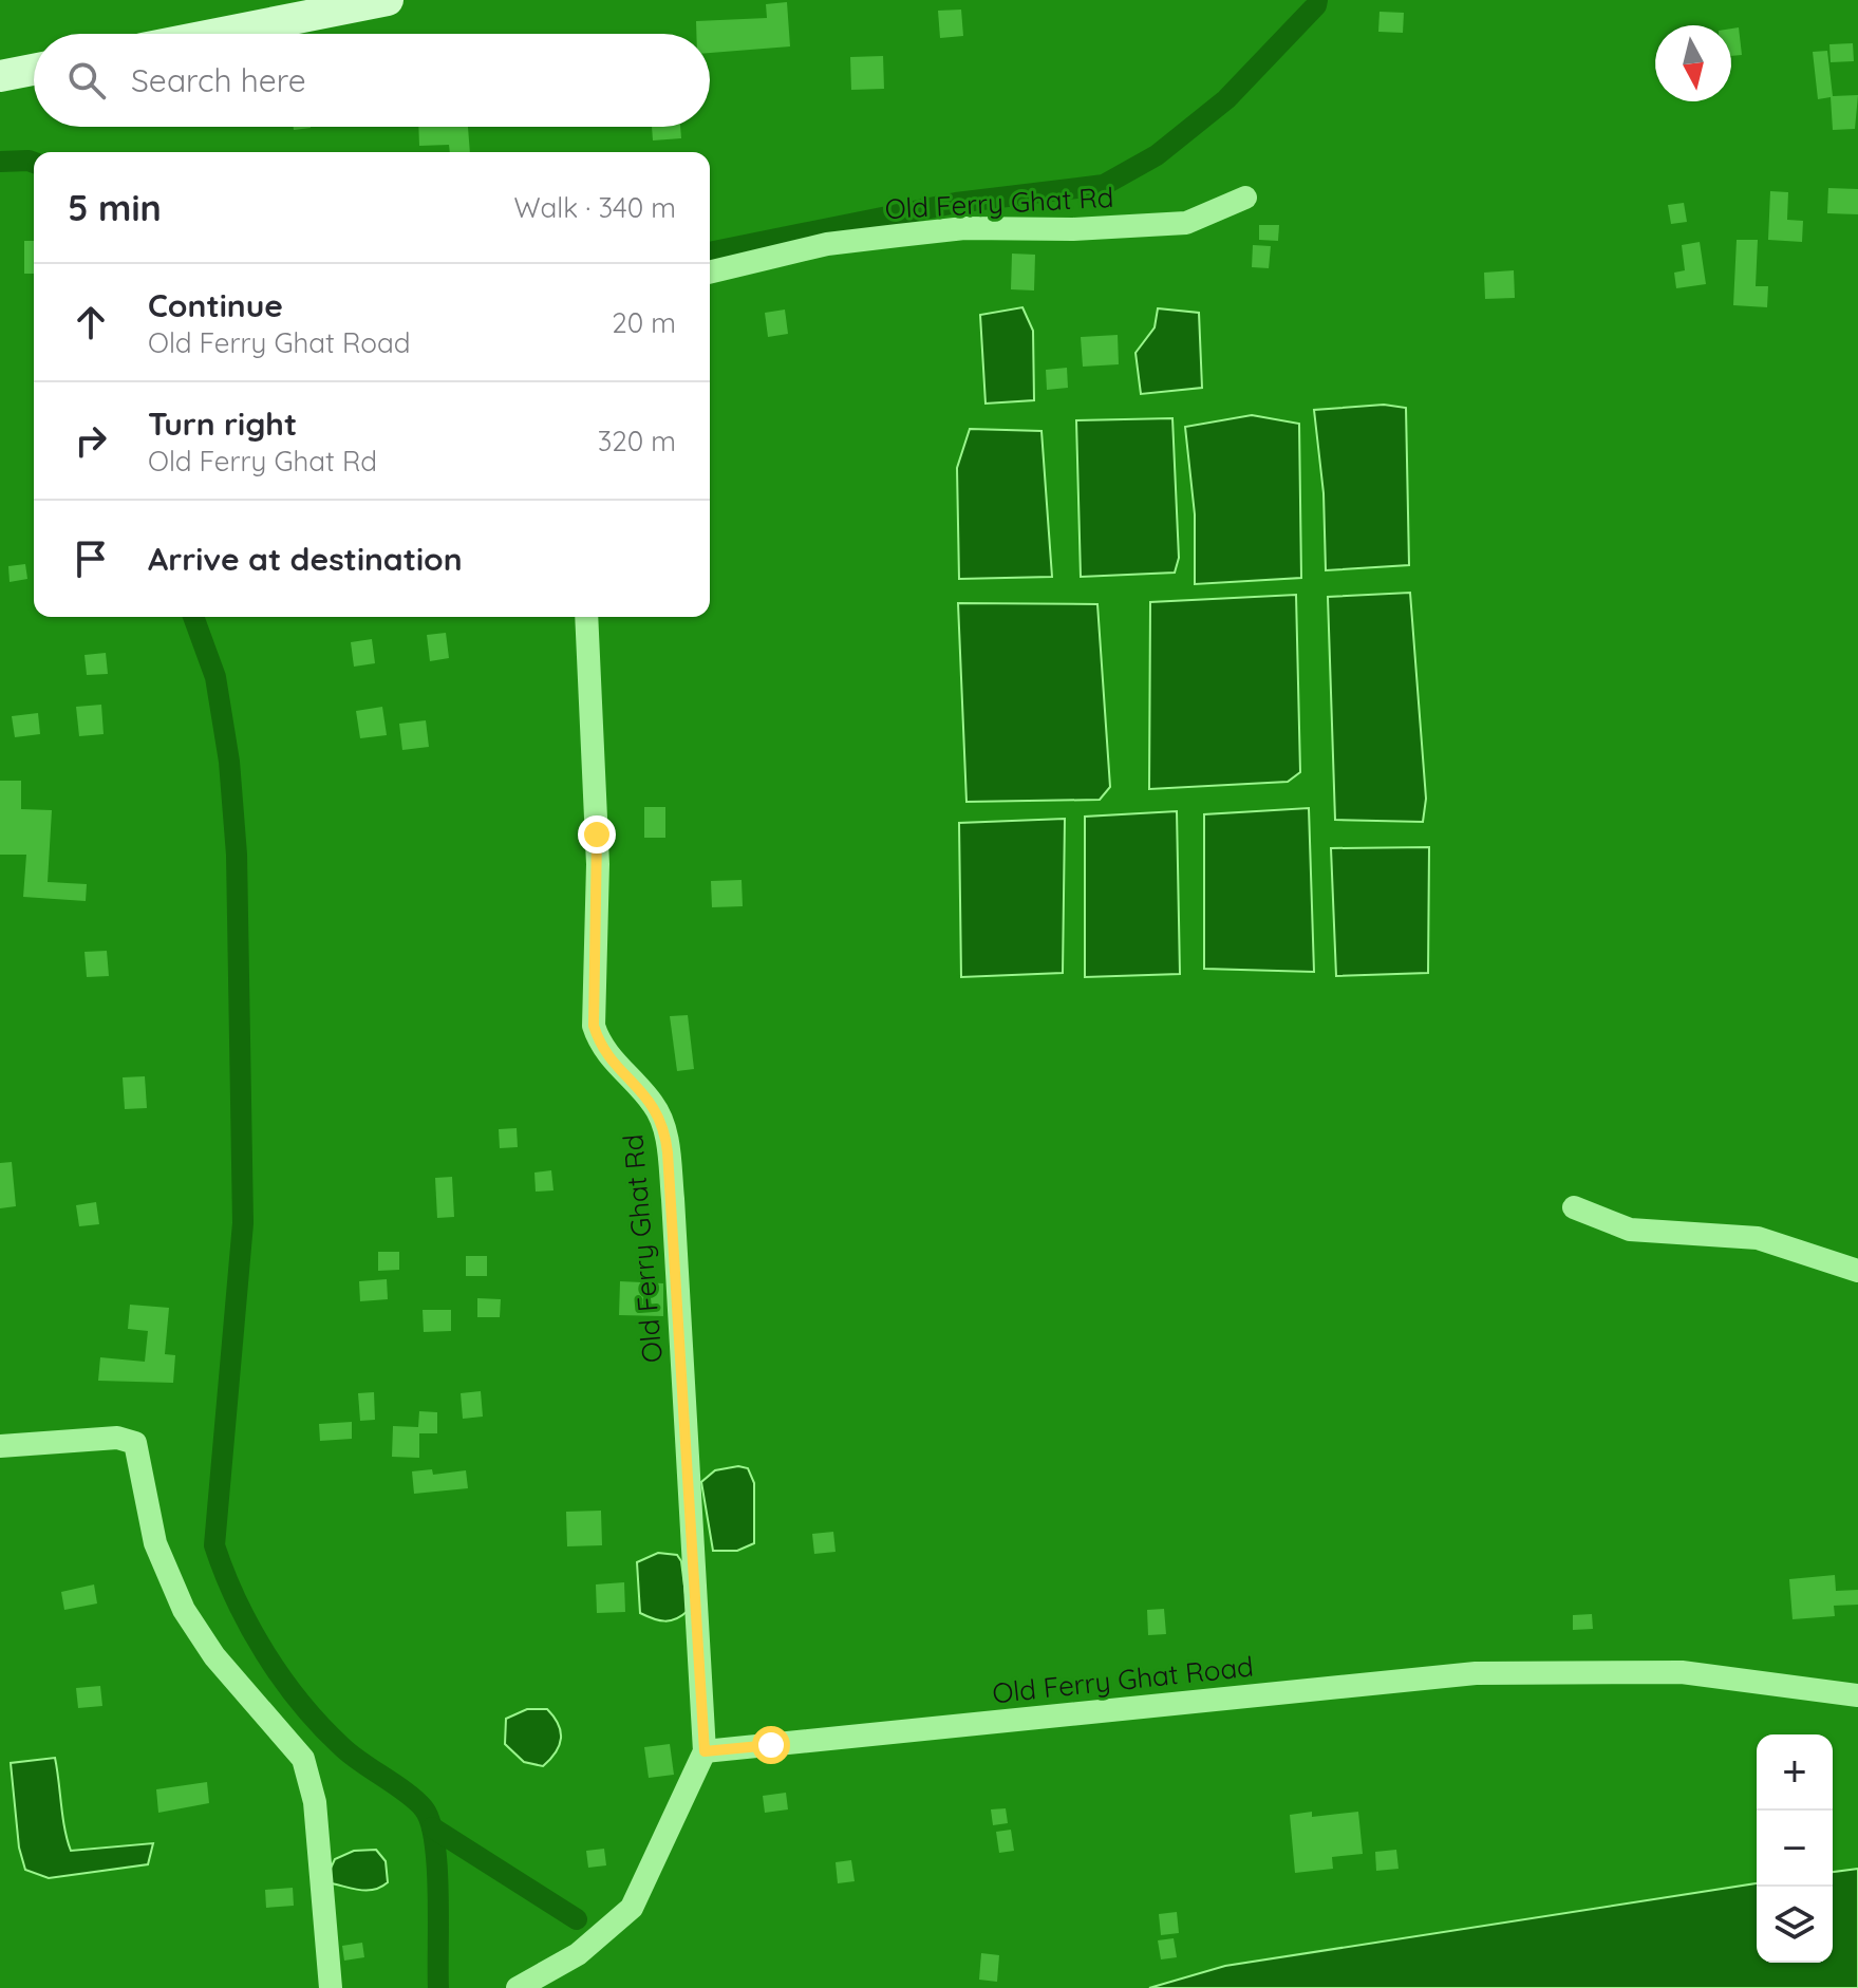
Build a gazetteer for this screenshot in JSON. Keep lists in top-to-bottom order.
{
  "streets": {
    "street": ["Old Ferry Ghat Rd", "Old Ferry Ghat Road"]
  },
  "crossings": [
    ["Old Ferry Ghat Rd", "Old Ferry Ghat Road"]
  ],
  "north": "bottom",
  "page": {
    "search": "Search here",
    "heading": ["5 min", "Walk · 340 m"],
    "list": [
      ["Continue", "Old Ferry Ghat Road", "20 m"],
      ["Turn right", "Old Ferry Ghat Rd", "320 m"],
      "Arrive at destination"
    ],
    "map_buttons": ["+", "−"]
  }
}
